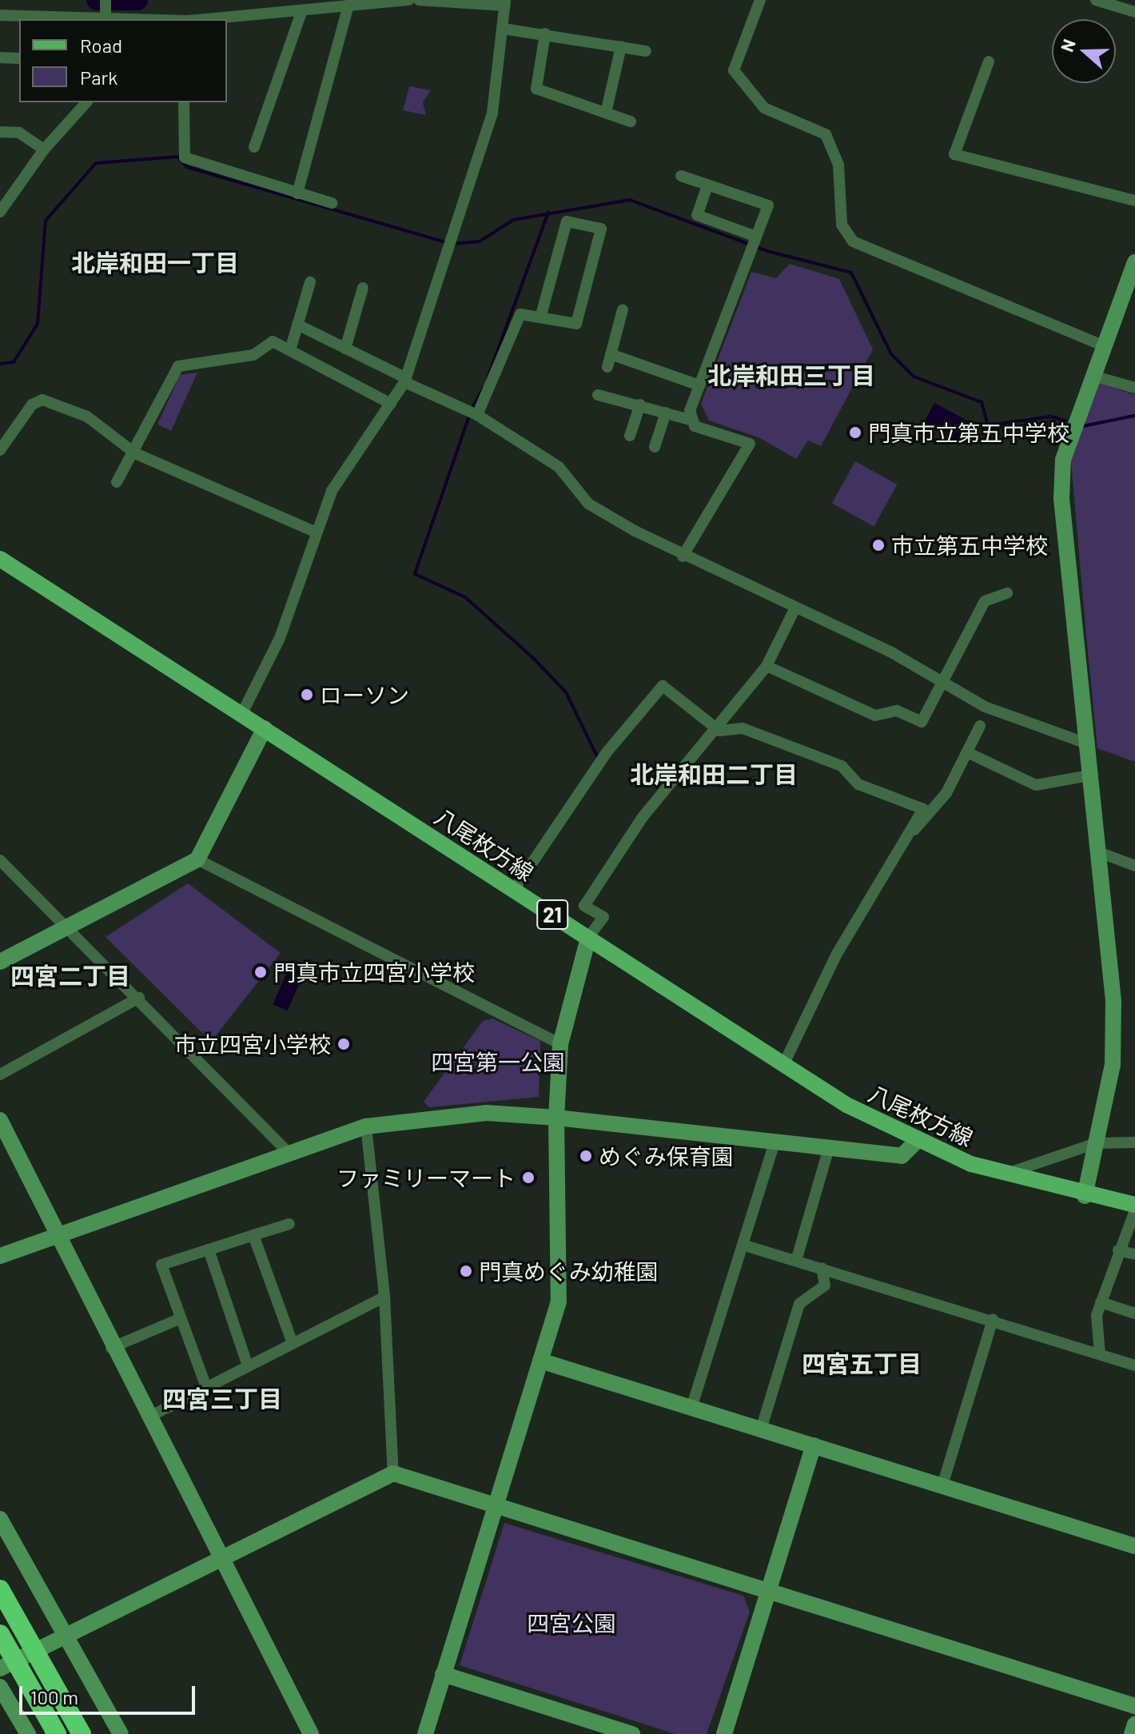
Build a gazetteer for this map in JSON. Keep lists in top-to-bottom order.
{
  "streets": {
    "main road": ["八尾枚方線", "21"]
  },
  "districts": [
    "北岸和田一丁目",
    "北岸和田三丁目",
    "北岸和田二丁目",
    "四宮二丁目",
    "四宮五丁目",
    "四宮三丁目"
  ],
  "parks": ["四宮第一公園", "四宮公園"],
  "places": [
    "門真市立第五中学校",
    "市立第五中学校",
    "ローソン",
    "門真市立四宮小学校",
    "市立四宮小学校",
    "めぐみ保育園",
    "ファミリーマート",
    "門真めぐみ幼稚園"
  ],
  "legend": ["Road", "Park"],
  "scale_bar": "100 m",
  "north": "left"
}
